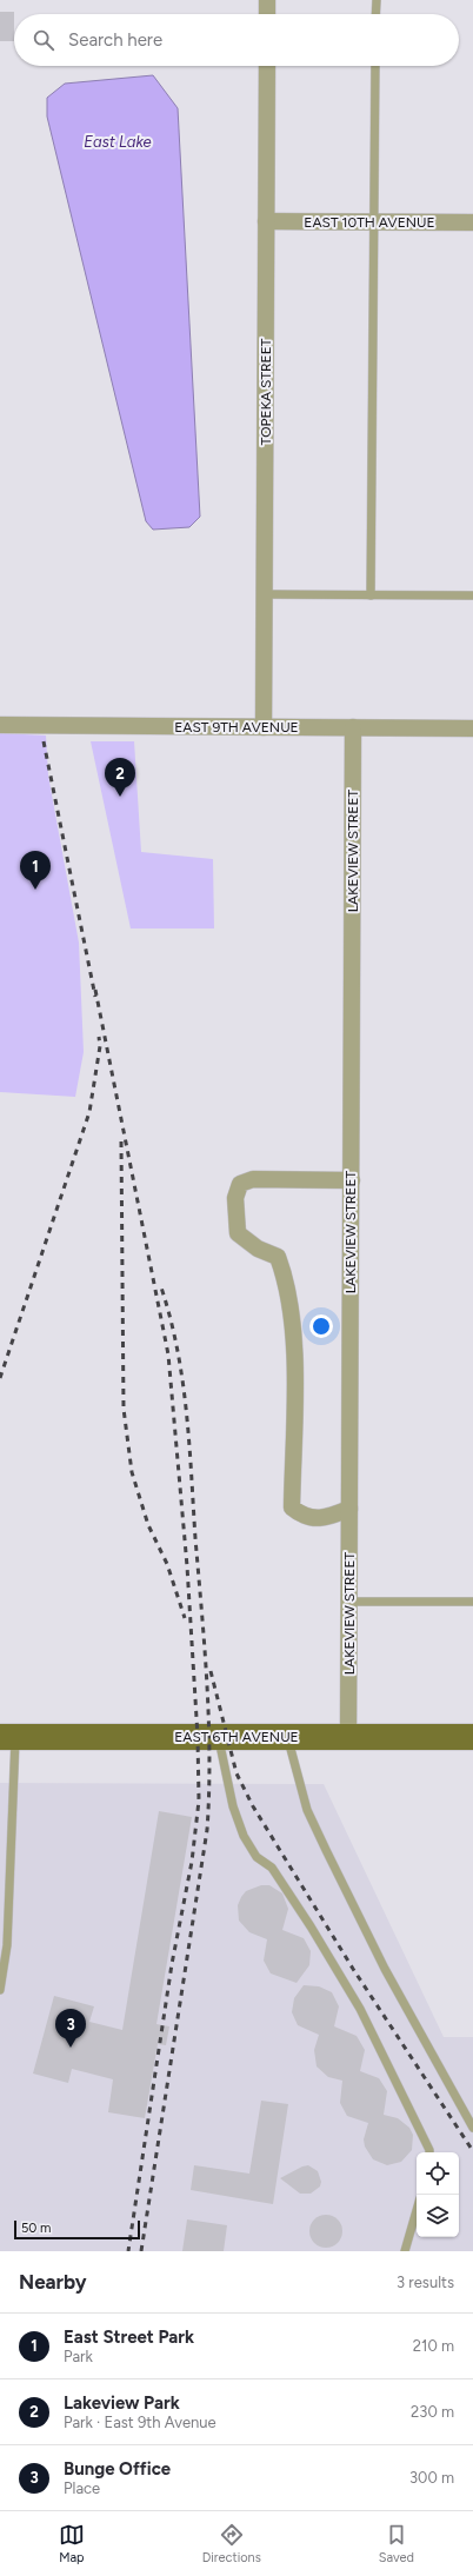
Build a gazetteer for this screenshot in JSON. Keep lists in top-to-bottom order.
{
  "streets": {
    "main road": ["EAST 6TH AVENUE"],
    "street": [
      "EAST 10TH AVENUE",
      "TOPEKA STREET",
      "EAST 9TH AVENUE",
      "LAKEVIEW STREET"
    ]
  },
  "crossings": [
    ["EAST 10TH AVENUE", "TOPEKA STREET"],
    ["TOPEKA STREET", "EAST 9TH AVENUE"],
    ["EAST 9TH AVENUE", "LAKEVIEW STREET"],
    ["LAKEVIEW STREET", "EAST 6TH AVENUE"]
  ],
  "water": ["East Lake"],
  "scale_bar": "50 m",
  "page": {
    "search": "Search here",
    "pins": ["2", "1", "3"],
    "scale": "50 m",
    "heading": ["Nearby", "3 results"],
    "list": [
      {
        "mark": "1",
        "name": "East Street Park",
        "note": "Park",
        "value": "210 m"
      },
      {
        "mark": "2",
        "name": "Lakeview Park",
        "note": "Park · East 9th Avenue",
        "value": "230 m"
      },
      {
        "mark": "3",
        "name": "Bunge Office",
        "note": "Place",
        "value": "300 m"
      }
    ],
    "nav": ["Map", "Directions", "Saved"]
  }
}
